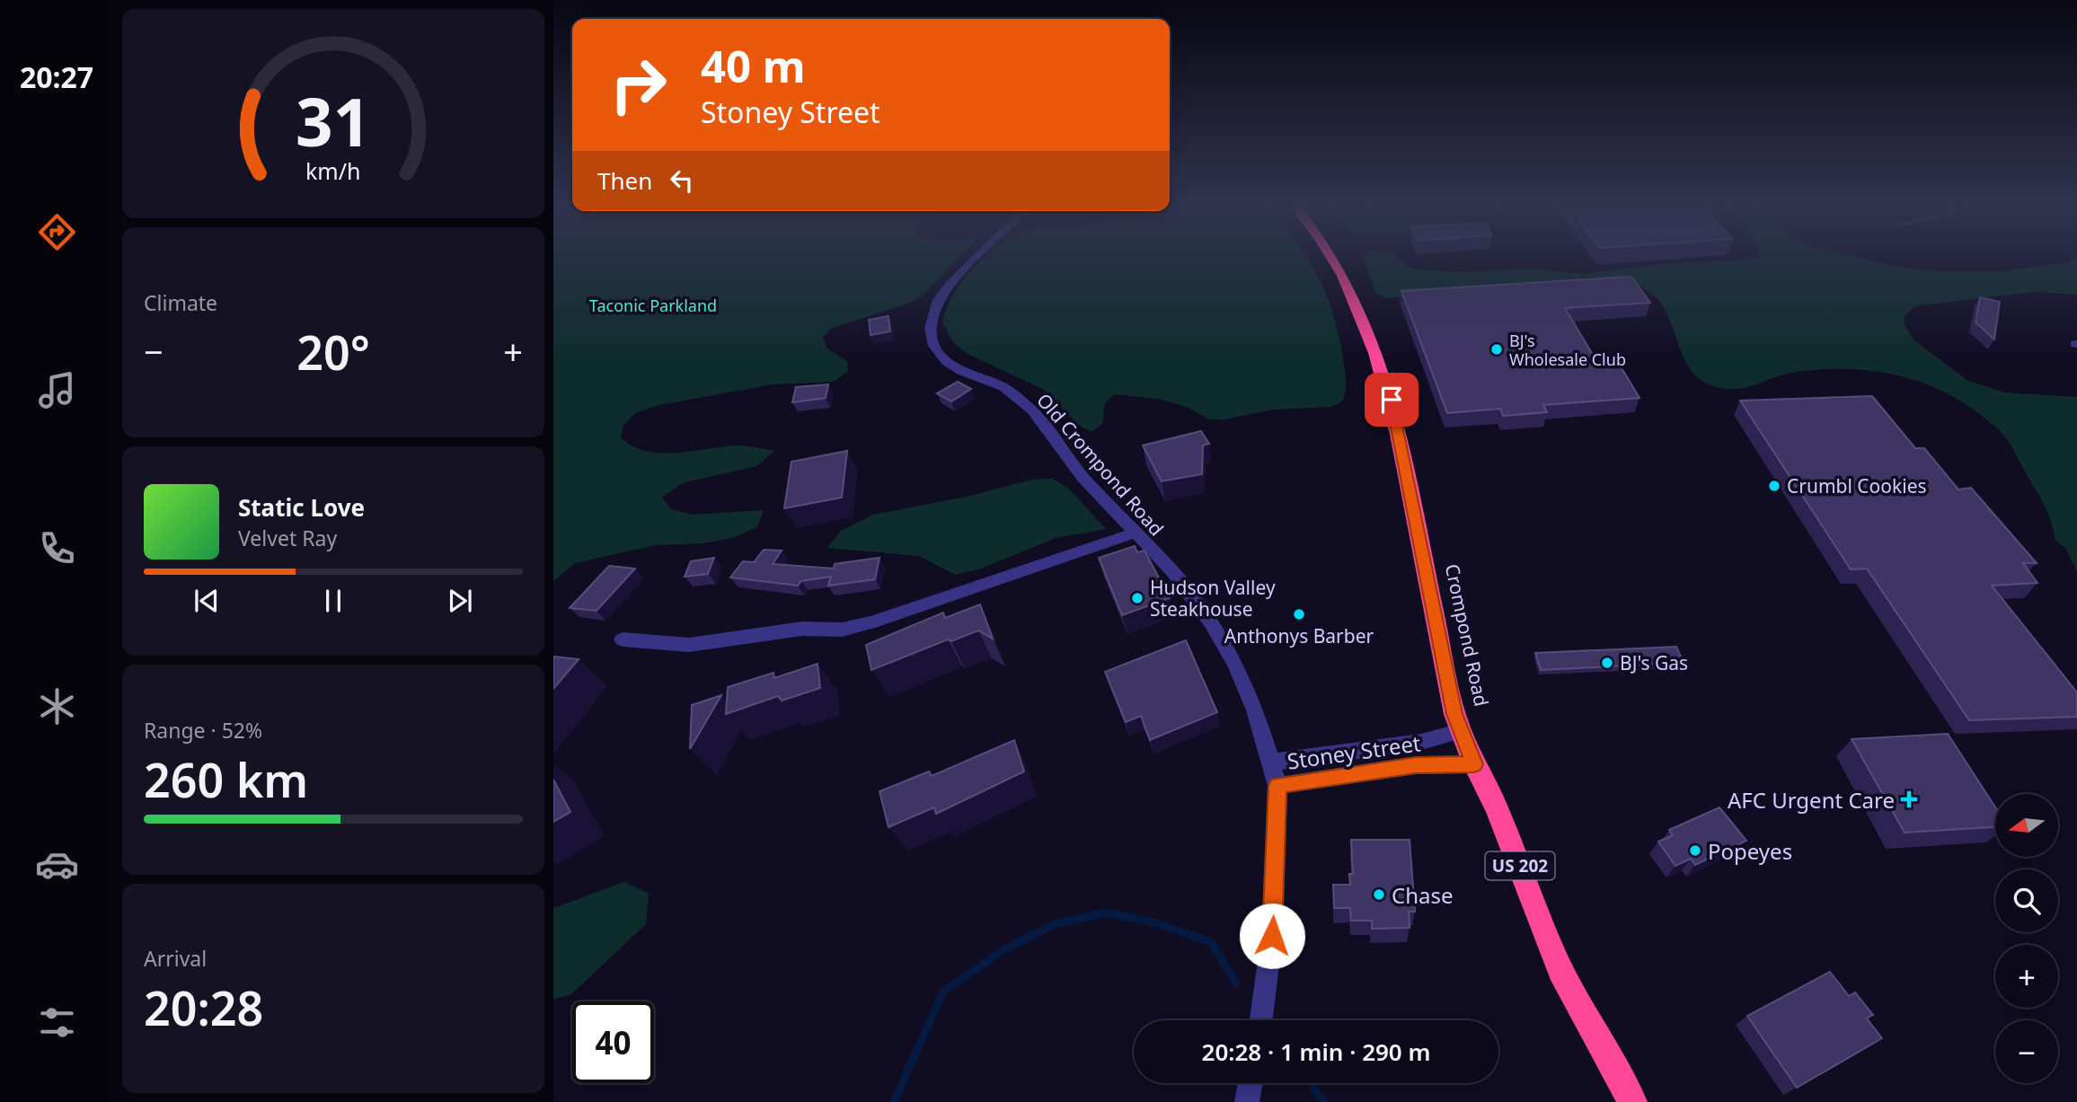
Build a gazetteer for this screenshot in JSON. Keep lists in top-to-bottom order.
{
  "streets": {
    "highway": ["Crompond Road", "US 202"],
    "street": ["Old Crompond Road", "Stoney Street"]
  },
  "crossings": [
    ["Old Crompond Road", "Stoney Street"],
    ["Crompond Road", "Stoney Street"]
  ],
  "parks": ["Taconic Parkland"],
  "places": {
    "other": [
      "BJ's Wholesale Club",
      "Crumbl Cookies",
      "Hudson Valley Steakhouse",
      "Anthonys Barber",
      "BJ's Gas",
      "Popeyes",
      "Chase"
    ],
    "health": ["AFC Urgent Care"]
  },
  "north": "left",
  "page": {
    "tabs": "20:27",
    "turn": ["40 m", "Stoney Street"],
    "then": "Then",
    "tile": [
      "Climate",
      ["Range · 52%", "260 km"],
      ["Arrival", "20:28"]
    ],
    "heat": ["−", "20°", "+"],
    "song": ["Static Love", "Velvet Ray"],
    "map_buttons": ["+", "−"],
    "limit": "40",
    "trip": "20:28 · 1 min · 290 m",
    "gauge": ["31", "km/h"]
  }
}
